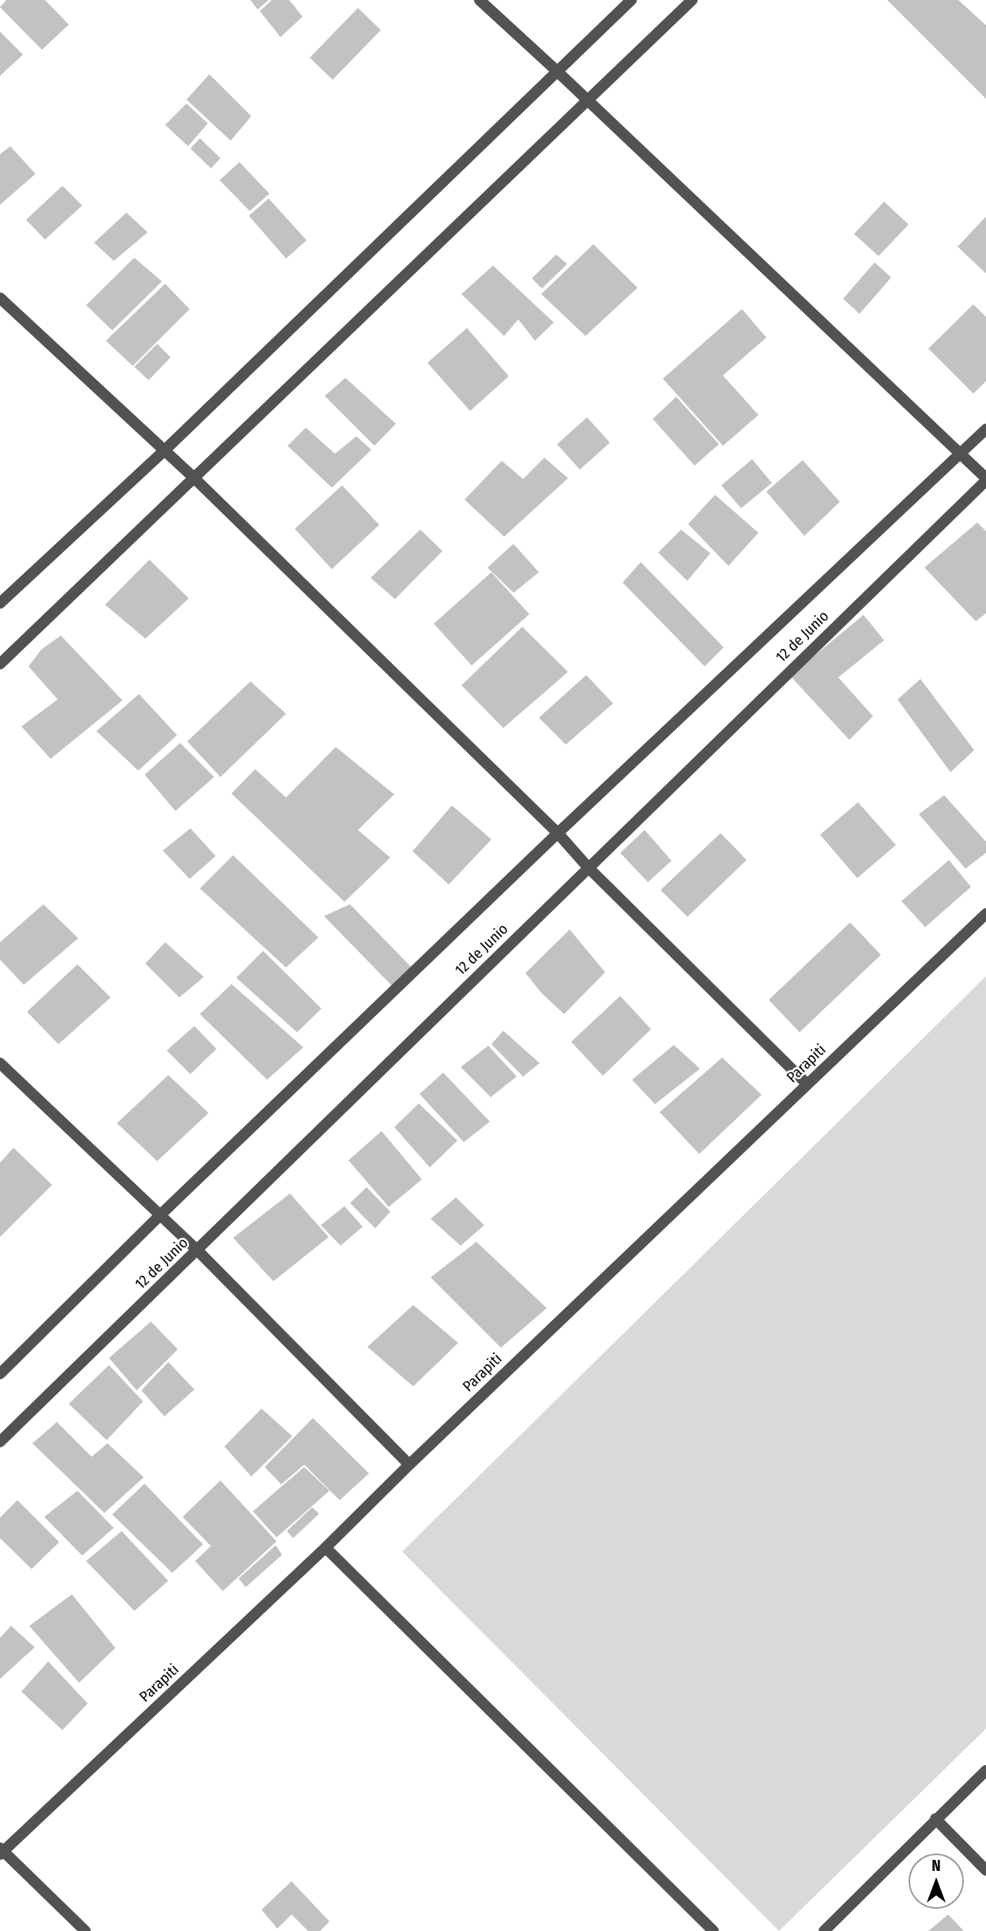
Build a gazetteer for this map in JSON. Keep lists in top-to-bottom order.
{
  "streets": {
    "street": ["12 de Junio", "Parapiti"]
  },
  "north": "top"
}
